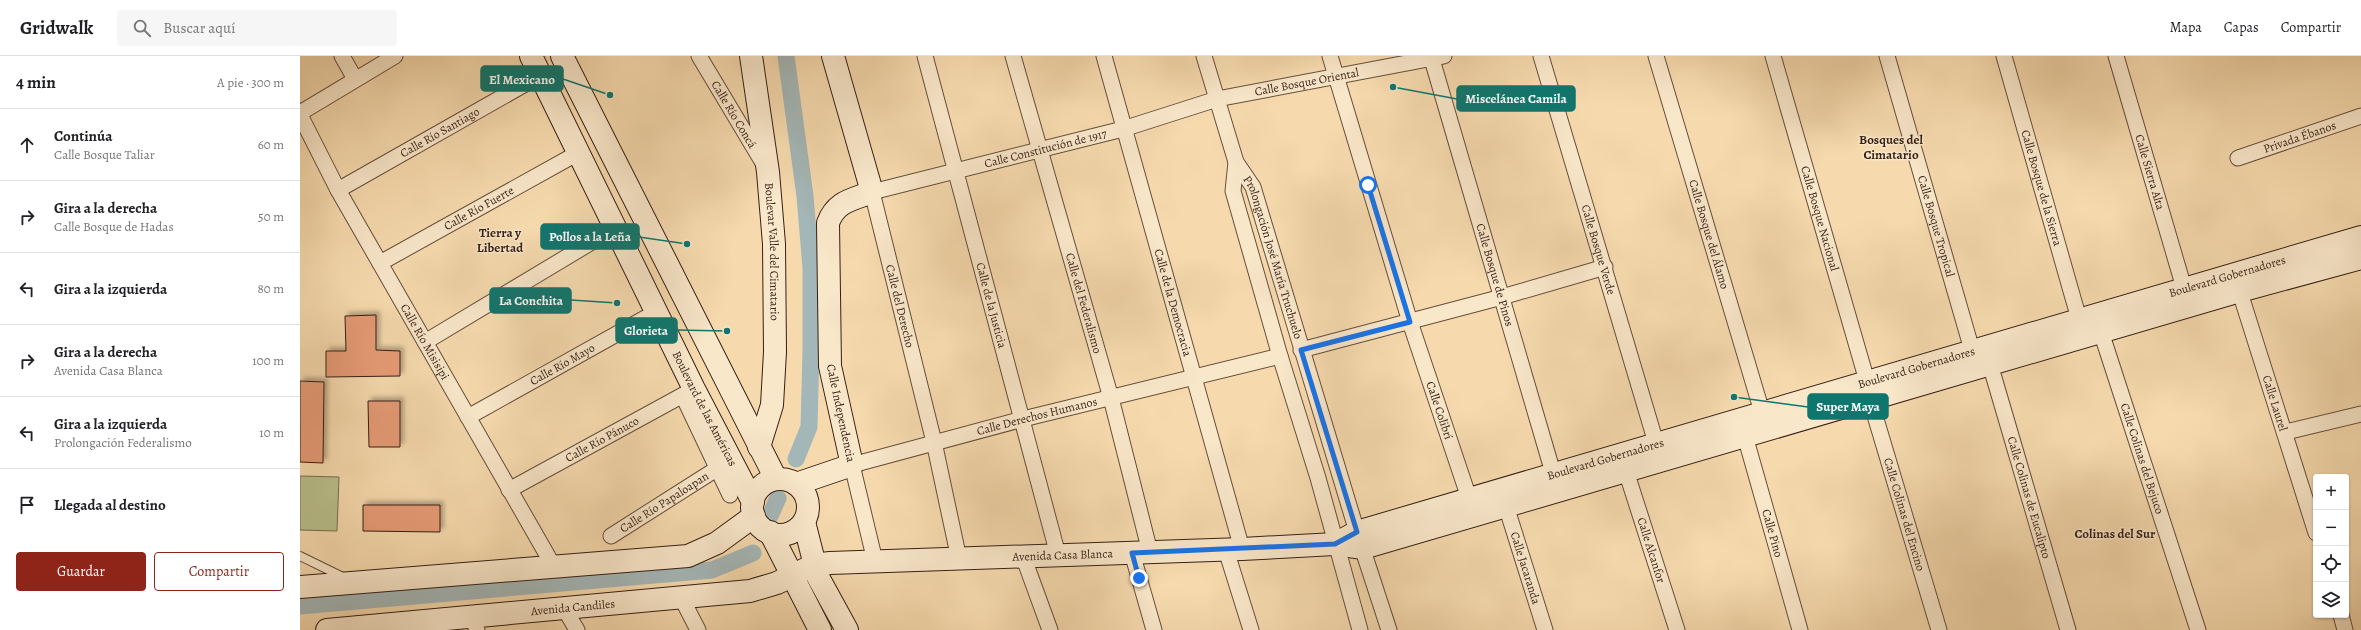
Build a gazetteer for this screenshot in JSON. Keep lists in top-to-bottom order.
{
  "streets": {
    "main road": [
      "Boulevar Valle del Cimatario",
      "Boulevard Gobernadores",
      "Calle del Derecho",
      "Boulevard de las Américas",
      "Calle Independencia",
      "Calle Derechos Humanos",
      "Avenida Casa Blanca",
      "Avenida Candiles"
    ],
    "street": [
      "Calle Bosque Oriental",
      "Calle Río Concá",
      "Calle Río Santiago",
      "Privada Ébanos",
      "Calle Constitución de 1917",
      "Calle Sierra Alta",
      "Calle Bosque de la Sierra",
      "Calle Río Fuerte",
      "Calle Bosque Nacional",
      "Calle Bosque Tropical",
      "Calle Bosque del Álamo",
      "Calle Bosque Verde",
      "Prolongación José María Truchuelo",
      "Calle Bosque de Pinos",
      "Calle de la Democracia",
      "Calle del Federalismo",
      "Calle de la Justicia",
      "Calle Río Misisipi",
      "Calle Río Mayo",
      "Calle Laurel",
      "Calle Colibrí",
      "Calle Río Pánuco",
      "Calle Colinas del Bejuco",
      "Calle Colinas de Eucalipto",
      "Calle Río Papaloapan",
      "Calle Colinas del Encino",
      "Calle Pino",
      "Calle Alcanfor",
      "Calle Jacaranda"
    ]
  },
  "crossings": [
    ["Calle Bosque Oriental", "Calle Constitución de 1917"],
    ["Calle Bosque Oriental", "Prolongación José María Truchuelo"],
    ["Calle Bosque Oriental", "Calle Bosque de Pinos"],
    ["Calle Bosque Oriental", "Calle Colibrí"],
    ["Calle Río Concá", "Boulevar Valle del Cimatario"],
    ["Calle Río Santiago", "Calle Río Misisipi"],
    ["Calle Río Santiago", "Boulevard de las Américas"],
    ["Calle Constitución de 1917", "Prolongación José María Truchuelo"],
    ["Calle Constitución de 1917", "Calle de la Democracia"],
    ["Calle Constitución de 1917", "Calle del Federalismo"],
    ["Calle Constitución de 1917", "Calle de la Justicia"],
    ["Calle Constitución de 1917", "Calle del Derecho"],
    ["Calle Constitución de 1917", "Calle Independencia"],
    ["Calle Sierra Alta", "Boulevard Gobernadores"],
    ["Calle Bosque de la Sierra", "Boulevard Gobernadores"],
    ["Calle Río Fuerte", "Calle Río Misisipi"],
    ["Calle Río Fuerte", "Boulevard de las Américas"],
    ["Calle Bosque Nacional", "Boulevard Gobernadores"],
    ["Calle Bosque Nacional", "Calle Colinas del Encino"],
    ["Calle Bosque Tropical", "Boulevard Gobernadores"],
    ["Calle Bosque del Álamo", "Boulevard Gobernadores"],
    ["Calle Bosque Verde", "Boulevard Gobernadores"],
    ["Prolongación José María Truchuelo", "Boulevard Gobernadores"],
    ["Prolongación José María Truchuelo", "Calle Derechos Humanos"],
    ["Prolongación José María Truchuelo", "Avenida Casa Blanca"],
    ["Calle Bosque de Pinos", "Boulevard Gobernadores"],
    ["Boulevard Gobernadores", "Calle Laurel"],
    ["Boulevard Gobernadores", "Calle Colibrí"],
    ["Boulevard Gobernadores", "Calle Colinas del Bejuco"],
    ["Boulevard Gobernadores", "Calle Colinas de Eucalipto"],
    ["Boulevard Gobernadores", "Calle Colinas del Encino"],
    ["Boulevard Gobernadores", "Calle Pino"],
    ["Boulevard Gobernadores", "Calle Alcanfor"],
    ["Boulevard Gobernadores", "Avenida Casa Blanca"],
    ["Boulevard Gobernadores", "Calle Jacaranda"],
    ["Calle de la Democracia", "Calle Derechos Humanos"],
    ["Calle de la Democracia", "Avenida Casa Blanca"],
    ["Calle del Federalismo", "Calle Derechos Humanos"],
    ["Calle del Federalismo", "Avenida Casa Blanca"],
    ["Calle de la Justicia", "Calle Derechos Humanos"],
    ["Calle de la Justicia", "Avenida Casa Blanca"],
    ["Calle del Derecho", "Calle Independencia"],
    ["Calle del Derecho", "Calle Derechos Humanos"],
    ["Calle del Derecho", "Avenida Casa Blanca"],
    ["Calle Río Misisipi", "Calle Río Mayo"],
    ["Calle Río Misisipi", "Calle Río Pánuco"],
    ["Calle Río Mayo", "Boulevard de las Américas"],
    ["Boulevard de las Américas", "Calle Derechos Humanos"],
    ["Boulevard de las Américas", "Calle Río Pánuco"],
    ["Boulevard de las Américas", "Calle Río Papaloapan"],
    ["Calle Independencia", "Calle Derechos Humanos"],
    ["Calle Independencia", "Avenida Casa Blanca"],
    ["Avenida Casa Blanca", "Avenida Candiles"]
  ],
  "districts": ["Bosques del Cimatario", "Tierra y Libertad", "Colinas del Sur"],
  "places": [
    "Miscelánea Camila",
    "El Mexicano",
    "Pollos a la Leña",
    "La Conchita",
    "Glorieta",
    "Super Maya"
  ],
  "page": {
    "header": "Gridwalk",
    "search": "Buscar aquí",
    "nav": ["Mapa", "Capas", "Compartir"],
    "heading": ["4 min", "A pie · 300 m"],
    "list": [
      ["Continúa", "Calle Bosque Taliar", "60 m"],
      ["Gira a la derecha", "Calle Bosque de Hadas", "50 m"],
      ["Gira a la izquierda", "80 m"],
      ["Gira a la derecha", "Avenida Casa Blanca", "100 m"],
      ["Gira a la izquierda", "Prolongación Federalismo", "10 m"],
      "Llegada al destino"
    ],
    "map_buttons": ["+", "−"],
    "buttons": ["Guardar", "Compartir"]
  }
}
